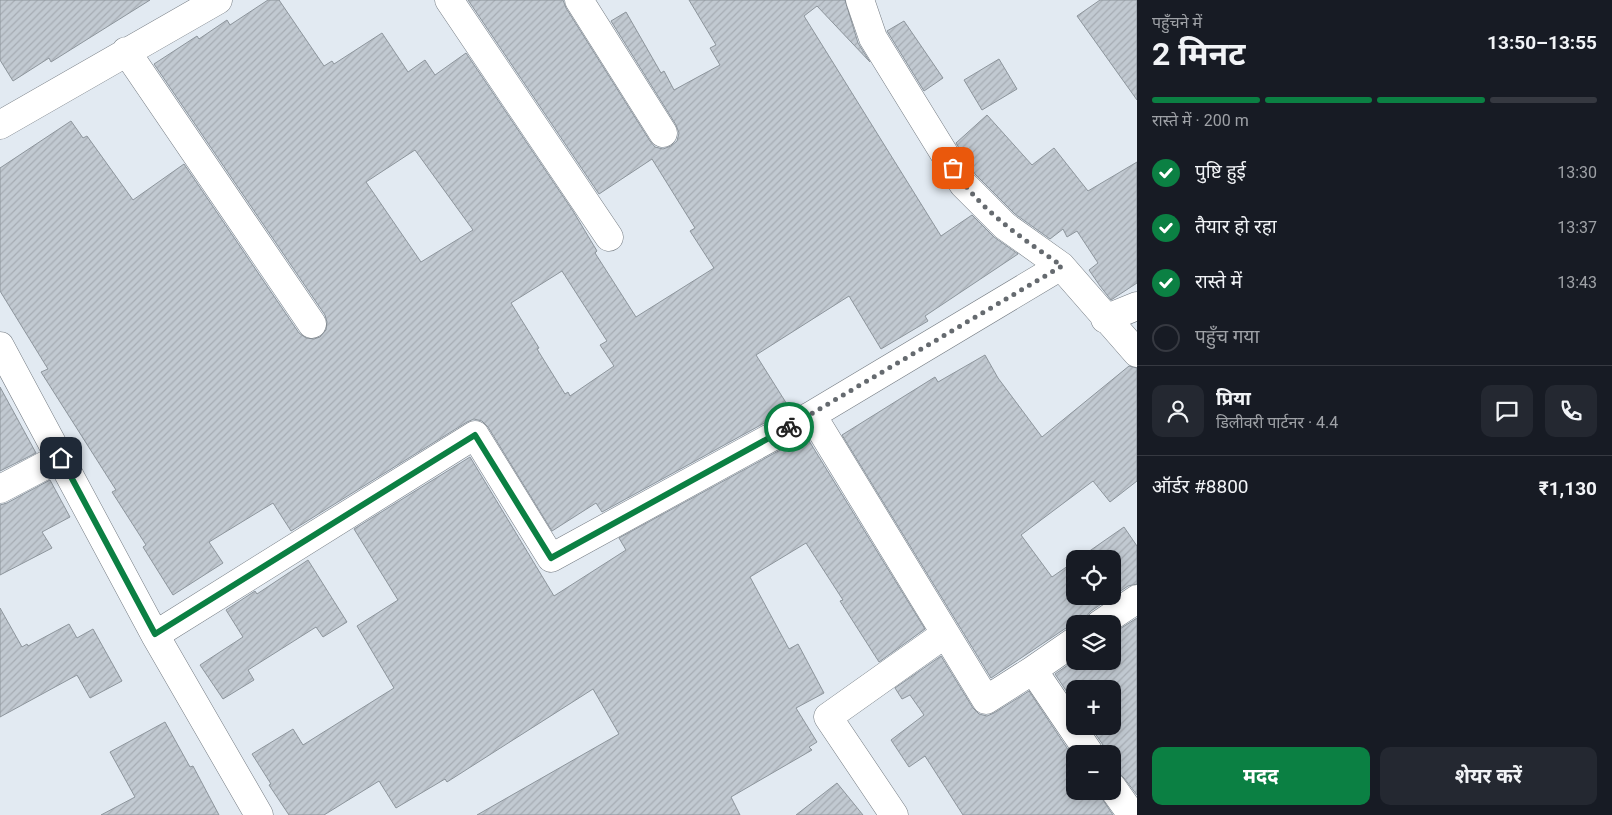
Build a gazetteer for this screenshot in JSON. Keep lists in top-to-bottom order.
{
  "page": {
    "heading": ["2 मिनट", "पहुँचने में", "13:50–13:55"],
    "panel": [
      "प्रिया",
      "डिलीवरी पार्टनर · 4.4",
      "ऑर्डर #8800",
      "₹1,130"
    ],
    "bar": "रास्ते में · 200 m",
    "list": [
      ["पुष्टि हुई", "13:30"],
      ["तैयार हो रहा", "13:37"],
      ["रास्ते में", "13:43"],
      "पहुँच गया"
    ],
    "map_buttons": ["+", "−"],
    "buttons": ["मदद", "शेयर करें"]
  }
}
